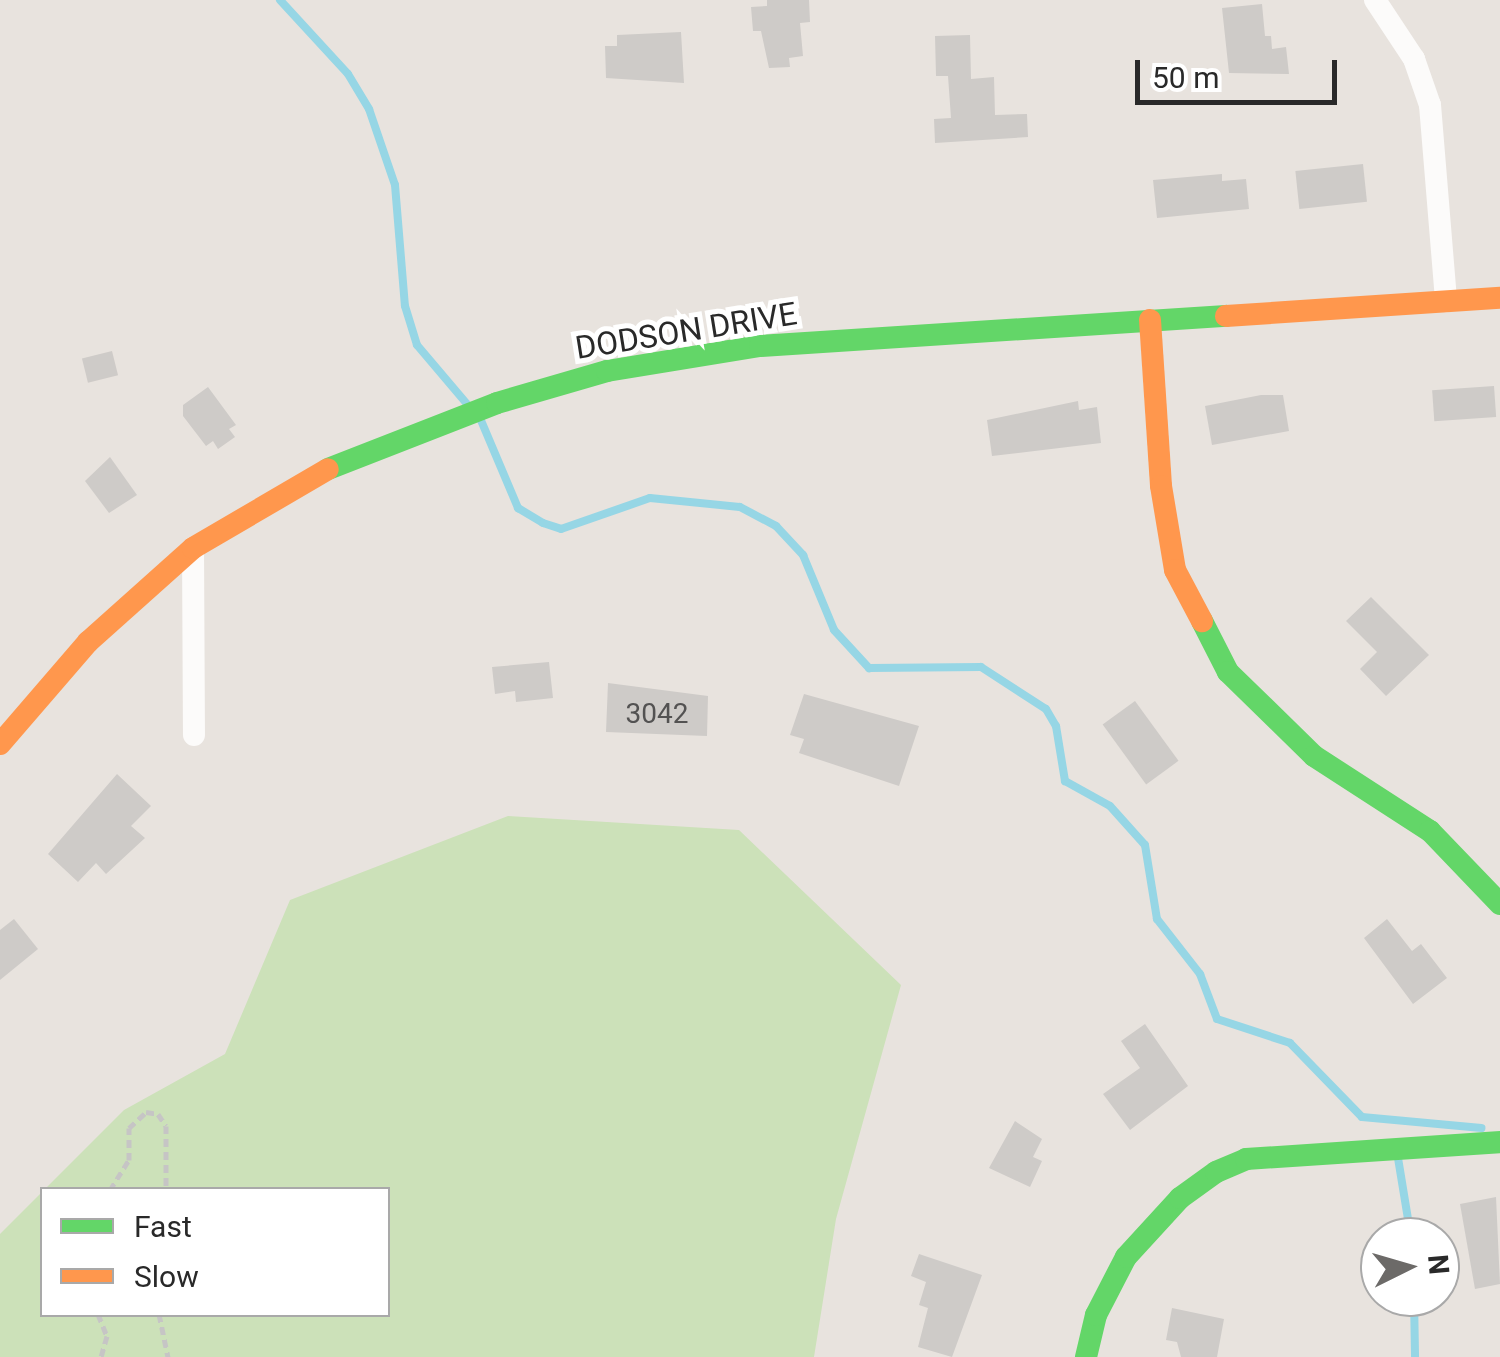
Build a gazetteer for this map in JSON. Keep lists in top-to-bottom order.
{
  "streets": {
    "street": ["DODSON DRIVE"]
  },
  "house_numbers": ["3042"],
  "legend": ["Fast", "Slow"],
  "scale_bar": "50 m",
  "north": "right"
}
